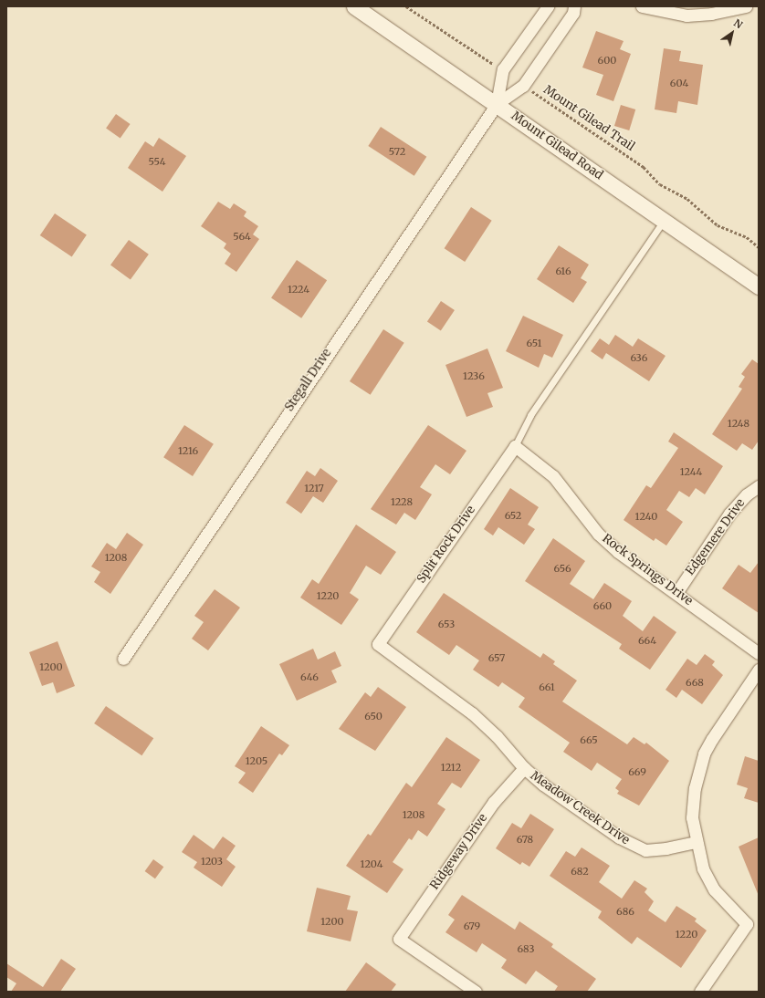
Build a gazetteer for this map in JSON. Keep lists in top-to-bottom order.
{
  "streets": {
    "street": [
      "Mount Gilead Road",
      "Stegall Drive",
      "Edgemere Drive",
      "Split Rock Drive",
      "Rock Springs Drive",
      "Meadow Creek Drive",
      "Ridgeway Drive"
    ],
    "path": ["Mount Gilead Trail"]
  },
  "crossings": [
    ["Mount Gilead Road", "Stegall Drive"],
    ["Edgemere Drive", "Rock Springs Drive"],
    ["Split Rock Drive", "Rock Springs Drive"],
    ["Split Rock Drive", "Meadow Creek Drive"],
    ["Meadow Creek Drive", "Ridgeway Drive"]
  ],
  "house_numbers": [
    "600",
    "604",
    "572",
    "554",
    "564",
    "616",
    "1224",
    "651",
    "636",
    "1236",
    "1248",
    "1216",
    "1244",
    "1217",
    "1228",
    "652",
    "1240",
    "1208",
    "656",
    "1220",
    "660",
    "653",
    "664",
    "657",
    "1200",
    "646",
    "668",
    "661",
    "650",
    "665",
    "1205",
    "1212",
    "669",
    "1208",
    "678",
    "1203",
    "1204",
    "682",
    "686",
    "1200",
    "679",
    "1220",
    "683"
  ],
  "north": "top right"
}
